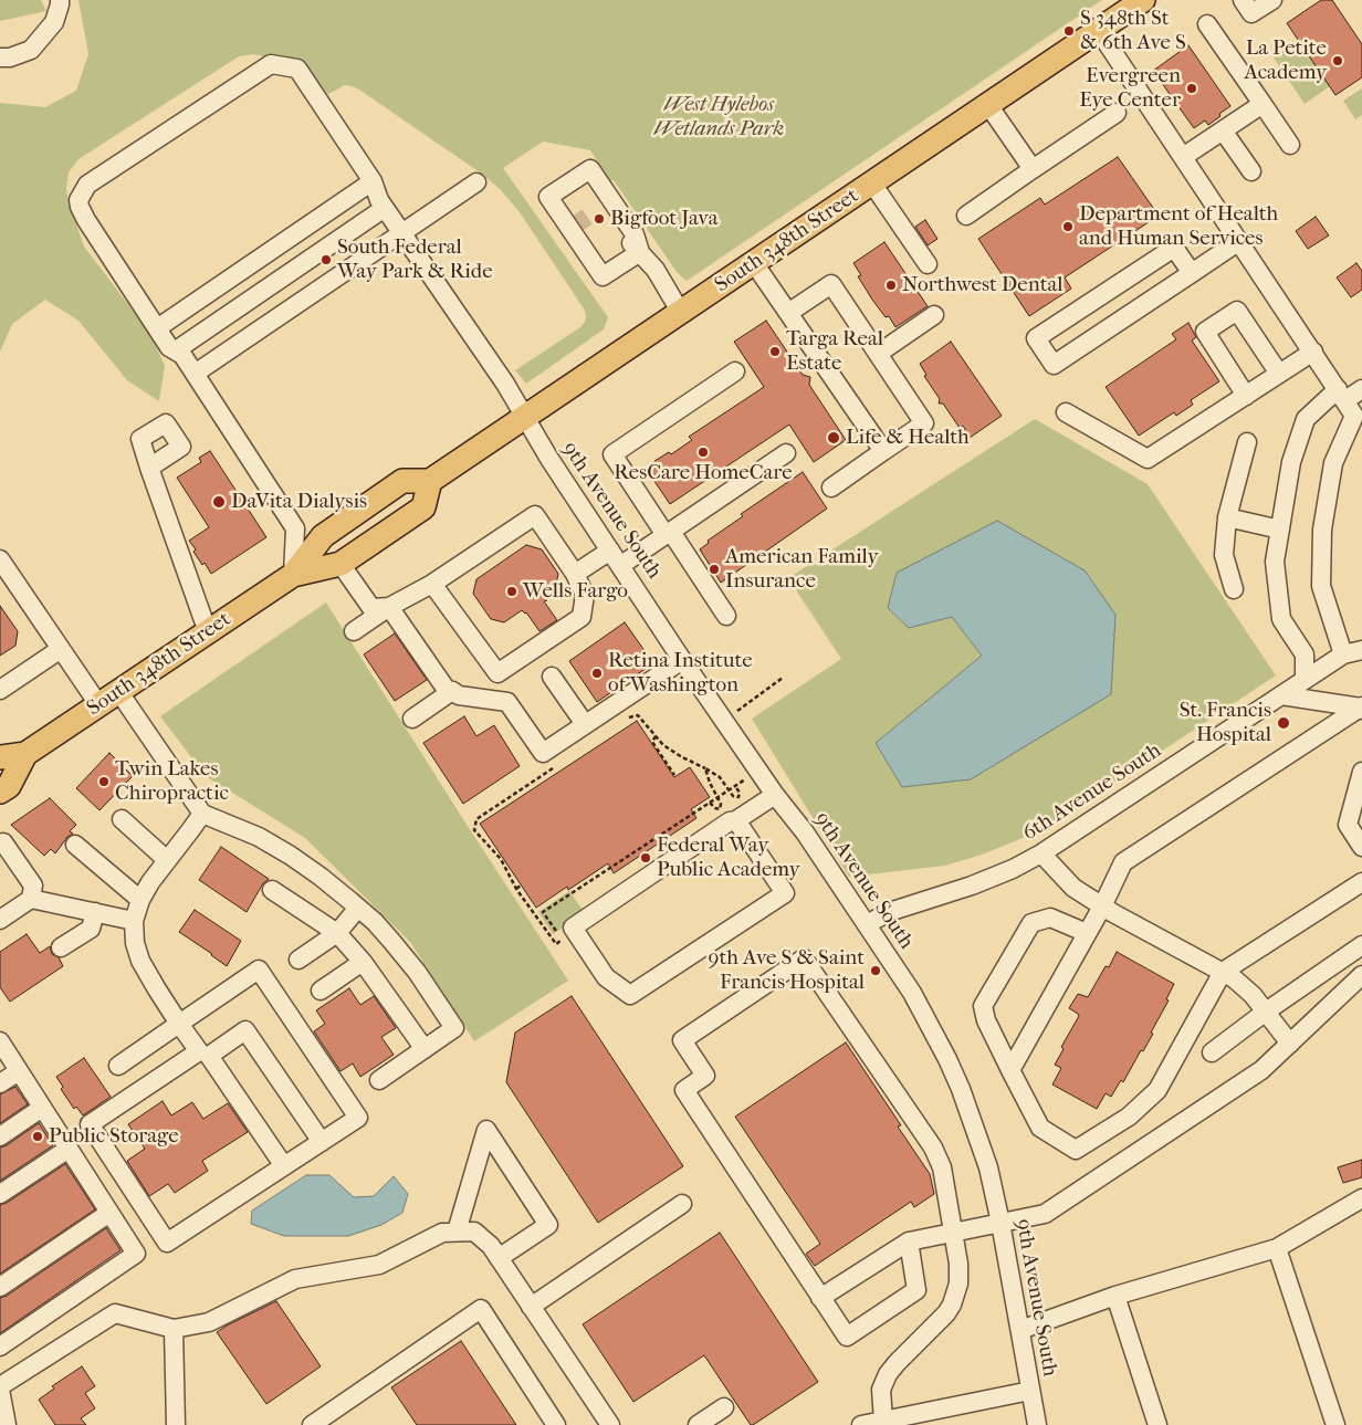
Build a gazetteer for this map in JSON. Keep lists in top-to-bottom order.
{
  "streets": {
    "main road": ["South 348th Street"],
    "street": ["9th Avenue South", "6th Avenue South"]
  },
  "crossings": [
    ["South 348th Street", "9th Avenue South"],
    ["9th Avenue South", "6th Avenue South"]
  ],
  "parks": ["West Hylebos Wetlands Park"],
  "places": [
    "S 348th St & 6th Ave S",
    "La Petite Academy",
    "Evergreen Eye Center",
    "Bigfoot Java",
    "Department of Health and Human Services",
    "South Federal Way Park & Ride",
    "Northwest Dental",
    "Targa Real Estate",
    "Life & Health",
    "ResCare HomeCare",
    "DaVita Dialysis",
    "American Family Insurance",
    "Wells Fargo",
    "Retina Institute of Washington",
    "St. Francis Hospital",
    "Twin Lakes Chiropractic",
    "Federal Way Public Academy",
    "9th Ave S & Saint Francis Hospital",
    "Public Storage"
  ]
}
